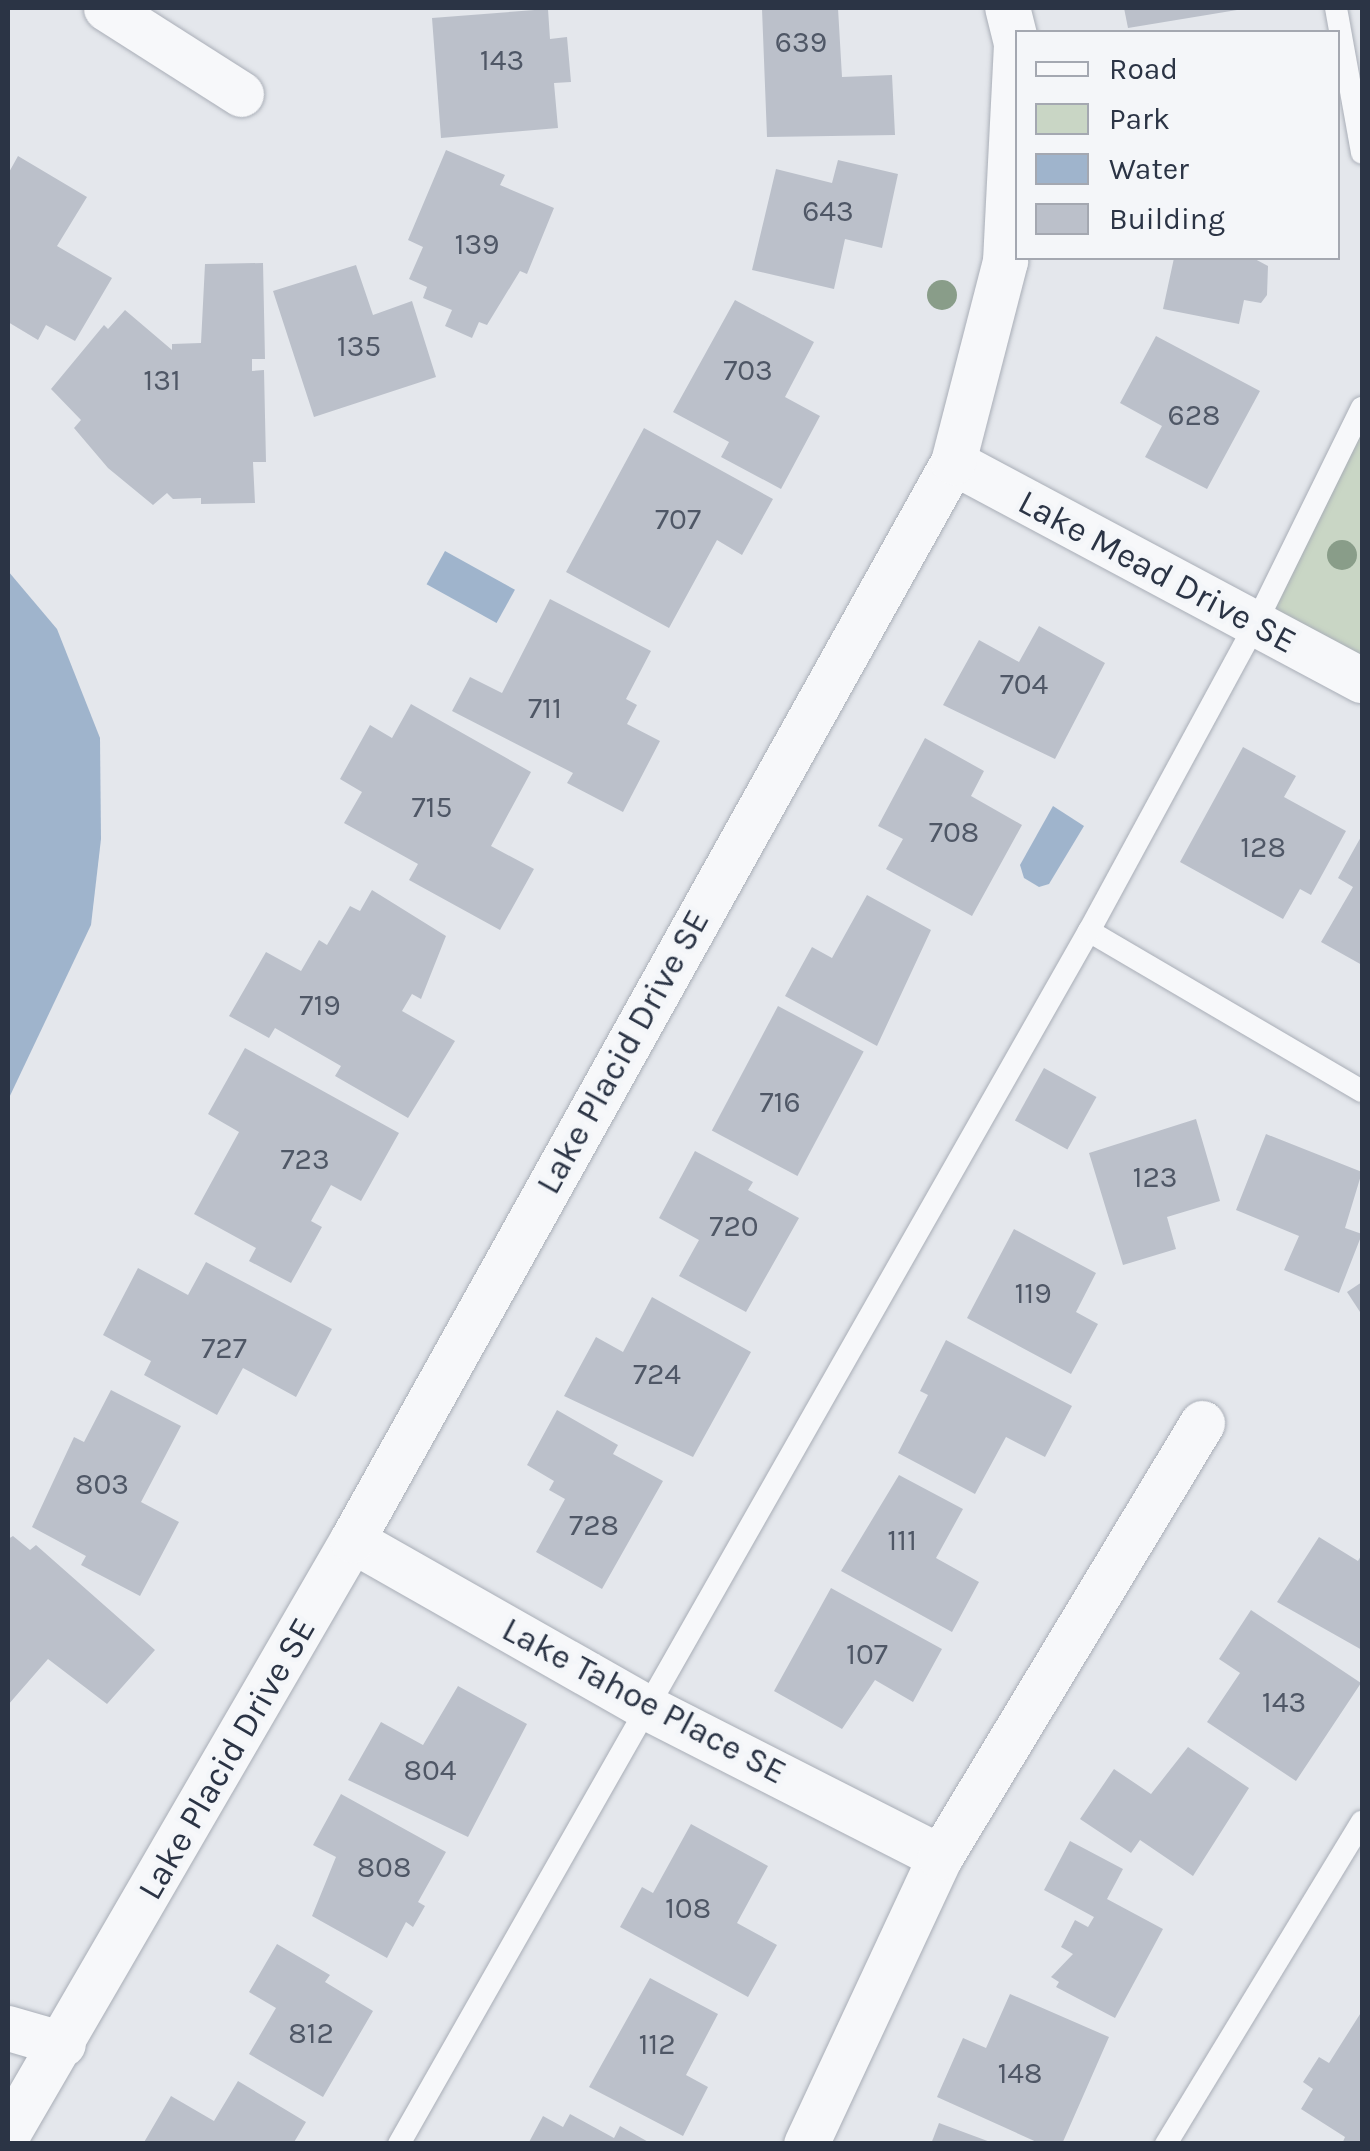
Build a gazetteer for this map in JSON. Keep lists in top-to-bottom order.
{
  "streets": {
    "street": ["Lake Mead Drive SE", "Lake Placid Drive SE", "Lake Tahoe Place SE"]
  },
  "crossings": [
    ["Lake Mead Drive SE", "Lake Placid Drive SE"],
    ["Lake Placid Drive SE", "Lake Tahoe Place SE"]
  ],
  "house_numbers": [
    "639",
    "143",
    "643",
    "139",
    "135",
    "703",
    "131",
    "628",
    "707",
    "704",
    "711",
    "715",
    "708",
    "128",
    "719",
    "716",
    "723",
    "123",
    "720",
    "119",
    "727",
    "724",
    "803",
    "728",
    "111",
    "107",
    "143",
    "804",
    "808",
    "108",
    "812",
    "112",
    "148"
  ],
  "legend": [
    "Road",
    "Park",
    "Water",
    "Building"
  ]
}
